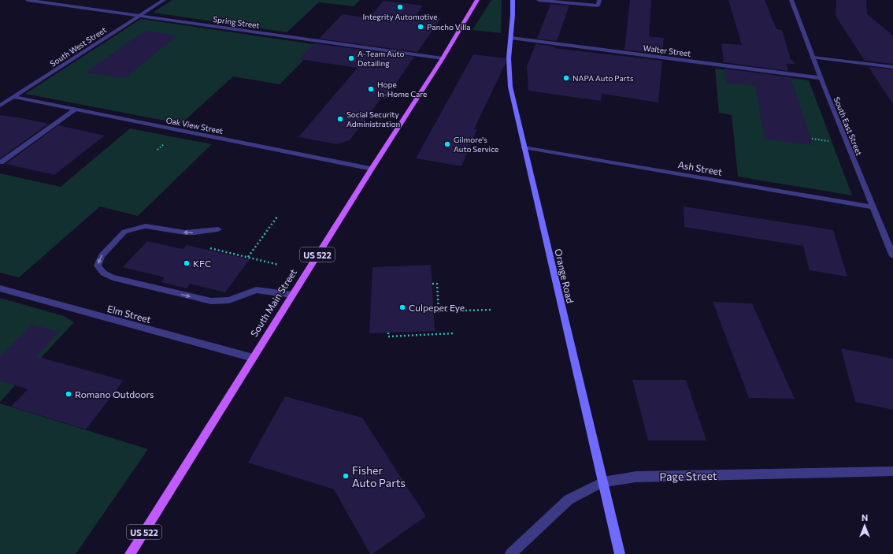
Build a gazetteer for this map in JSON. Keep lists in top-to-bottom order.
{
  "streets": {
    "main road": ["US 522", "Orange Road", "South Main Street"],
    "street": [
      "Spring Street",
      "South West Street",
      "Walter Street",
      "Oak View Street",
      "South East Street",
      "Ash Street",
      "Elm Street",
      "Page Street"
    ]
  },
  "crossings": [
    ["Spring Street", "South West Street"],
    ["Spring Street", "South Main Street"],
    ["South West Street", "Oak View Street"],
    ["Walter Street", "South East Street"],
    ["Walter Street", "Orange Road"],
    ["Oak View Street", "South Main Street"],
    ["South East Street", "Ash Street"],
    ["Ash Street", "Orange Road"],
    ["Orange Road", "Page Street"],
    ["South Main Street", "Elm Street"]
  ],
  "places": [
    "Integrity Automotive",
    "Pancho Villa",
    "A-Team Auto Detailing",
    "NAPA Auto Parts",
    "Hope In-Home Care",
    "Social Security Administration",
    "Gilmore's Auto Service",
    "KFC",
    "Culpeper Eye",
    "Romano Outdoors",
    "Fisher Auto Parts"
  ],
  "north": "top"
}
